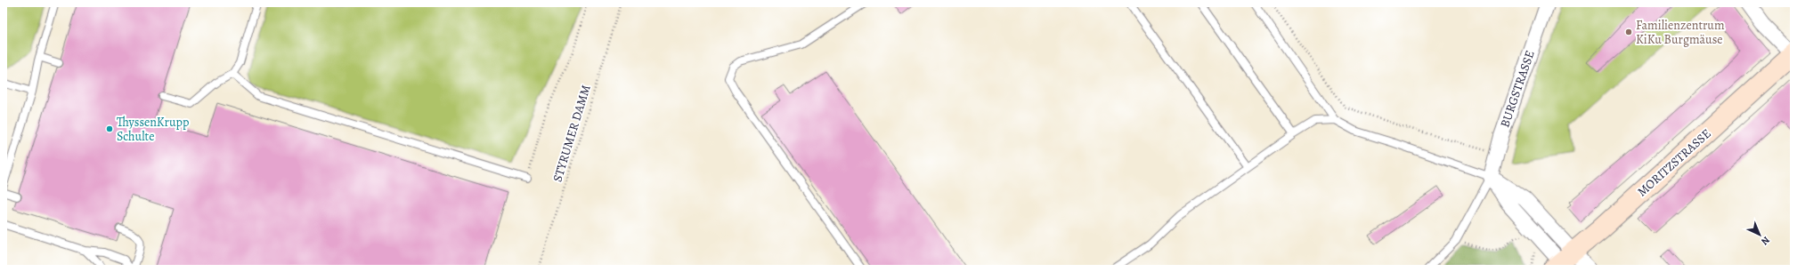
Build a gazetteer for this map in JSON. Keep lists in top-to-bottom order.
{
  "streets": {
    "main road": ["MORITZSTRASSE"],
    "street": ["BURGSTRASSE"],
    "path": ["STYRUMER DAMM"]
  },
  "places": ["Familienzentrum KiKu Burgmäuse", "ThyssenKrupp Schulte"],
  "north": "bottom right"
}
